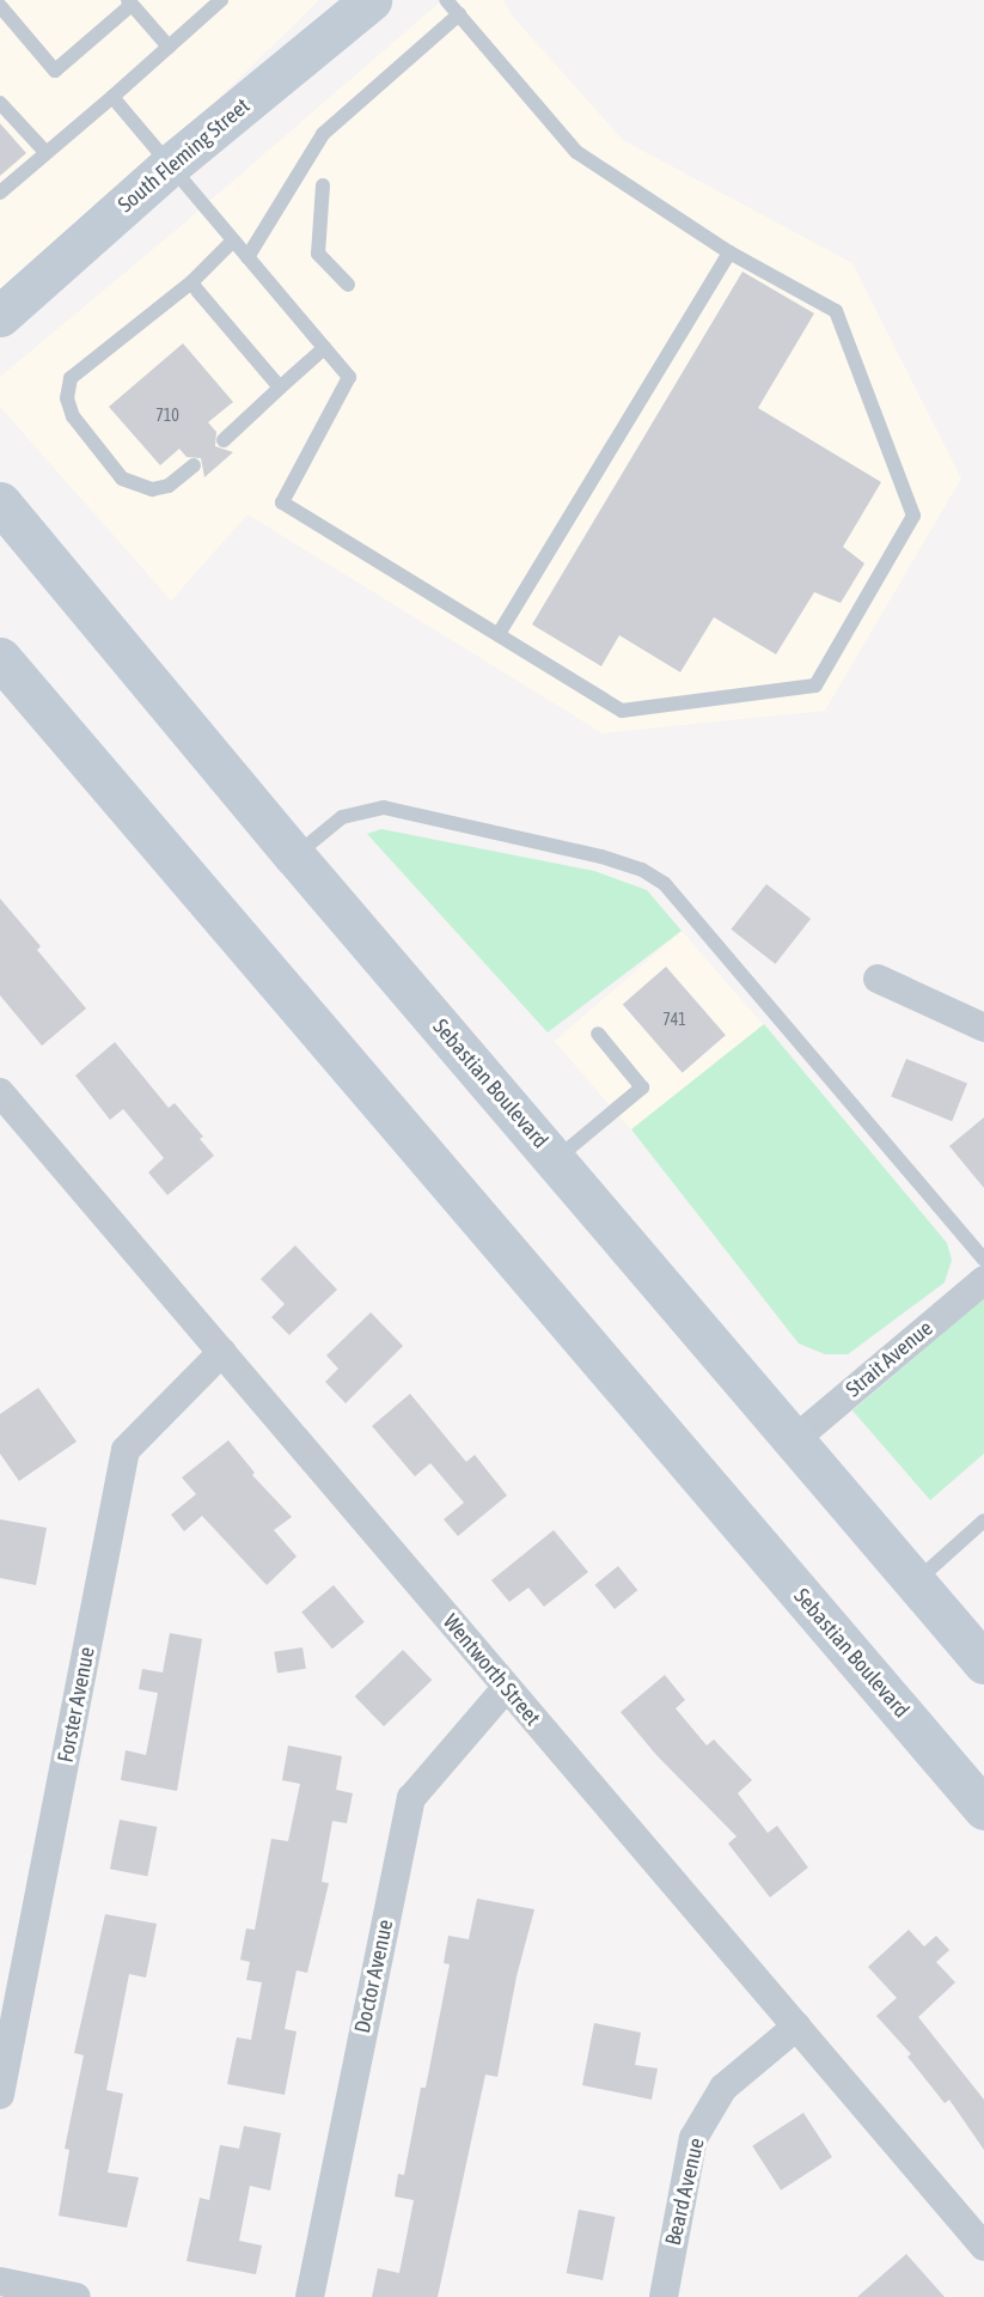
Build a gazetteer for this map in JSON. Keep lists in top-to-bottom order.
{
  "streets": {
    "main road": ["South Fleming Street", "Sebastian Boulevard"],
    "street": [
      "Strait Avenue",
      "Wentworth Street",
      "Forster Avenue",
      "Doctor Avenue",
      "Beard Avenue"
    ]
  },
  "crossings": [
    ["Sebastian Boulevard", "Strait Avenue"],
    ["Wentworth Street", "Forster Avenue"],
    ["Wentworth Street", "Doctor Avenue"],
    ["Wentworth Street", "Beard Avenue"]
  ],
  "house_numbers": ["710", "741"]
}
